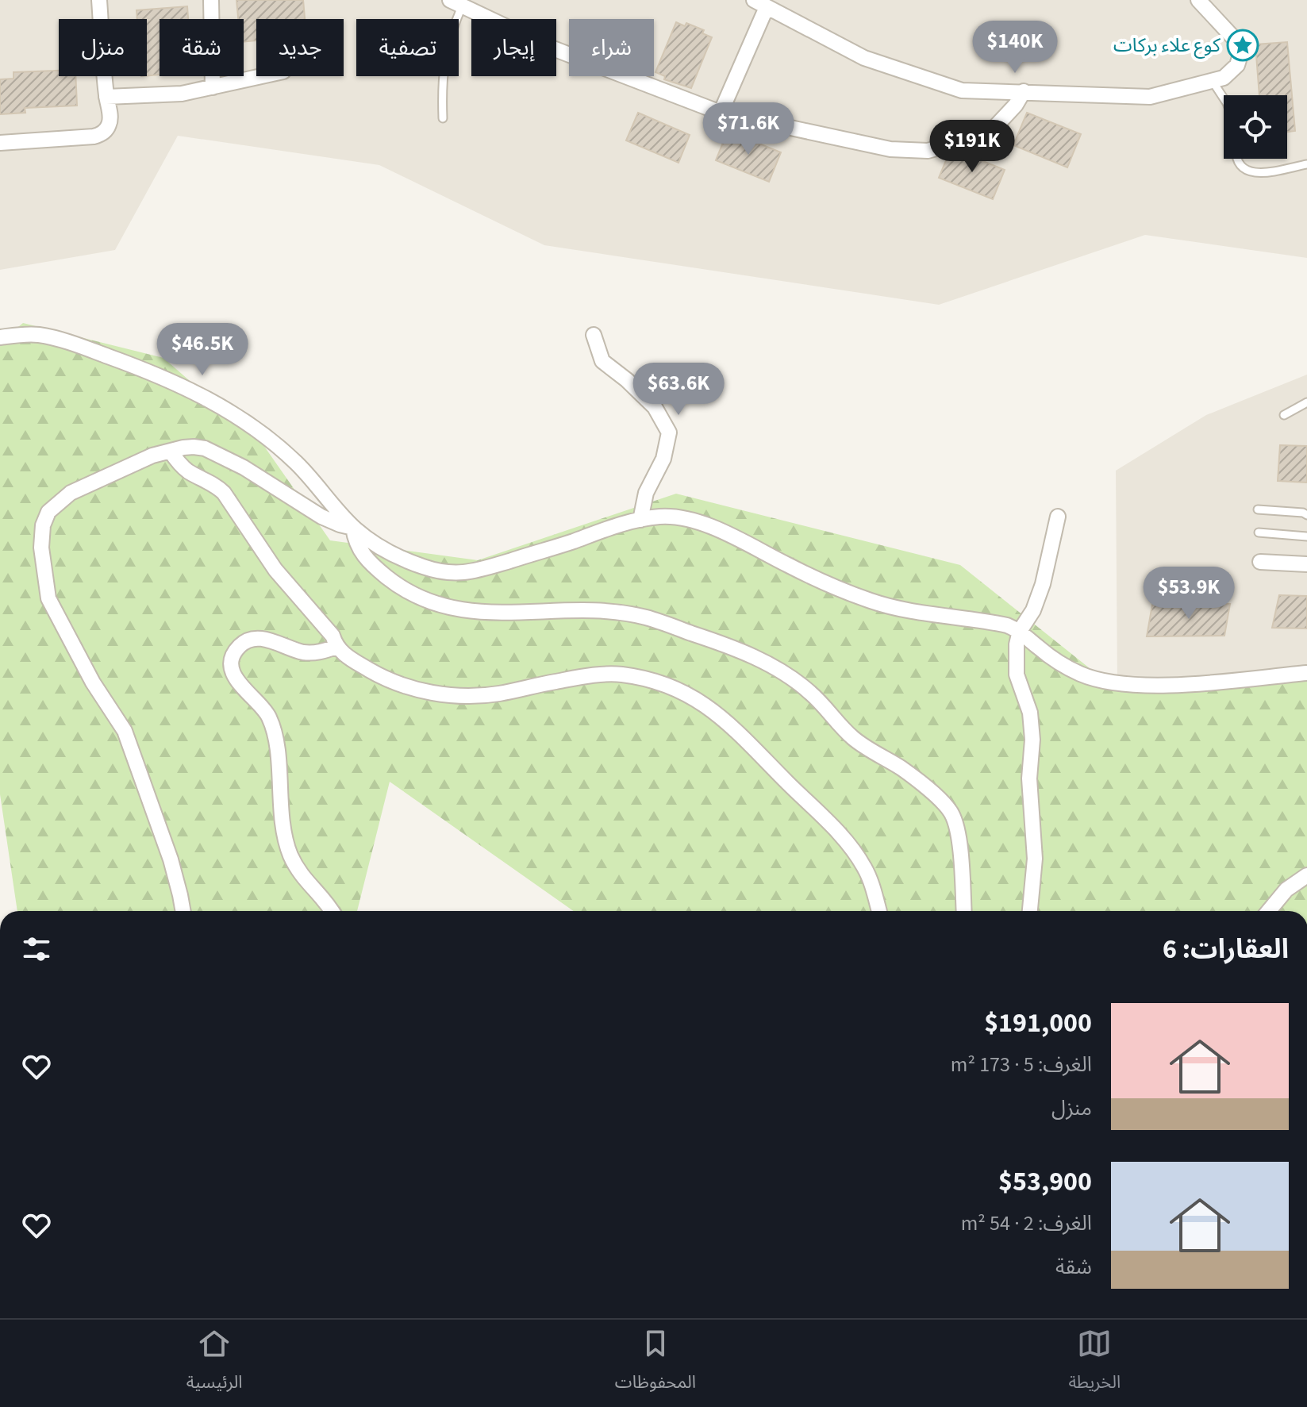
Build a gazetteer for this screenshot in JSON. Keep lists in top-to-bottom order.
{
  "places": {
    "place": ["كوع علاء بركات"]
  },
  "page": {
    "chip": [
      "شراء",
      "إيجار",
      "تصفية",
      "جديد",
      "شقة",
      "منزل"
    ],
    "price": [
      "$140K",
      "$71.6K",
      "$191K",
      "$46.5K",
      "$63.6K",
      "$53.9K"
    ],
    "heading": "العقارات: 6",
    "list": [
      {
        "name": "$191,000",
        "note": "الغرف: 5 · 173 m² · منزل"
      },
      {
        "name": "$53,900",
        "note": "الغرف: 2 · 54 m² · شقة"
      }
    ],
    "tabs": ["الخريطة", "المحفوظات", "الرئيسية"]
  }
}
